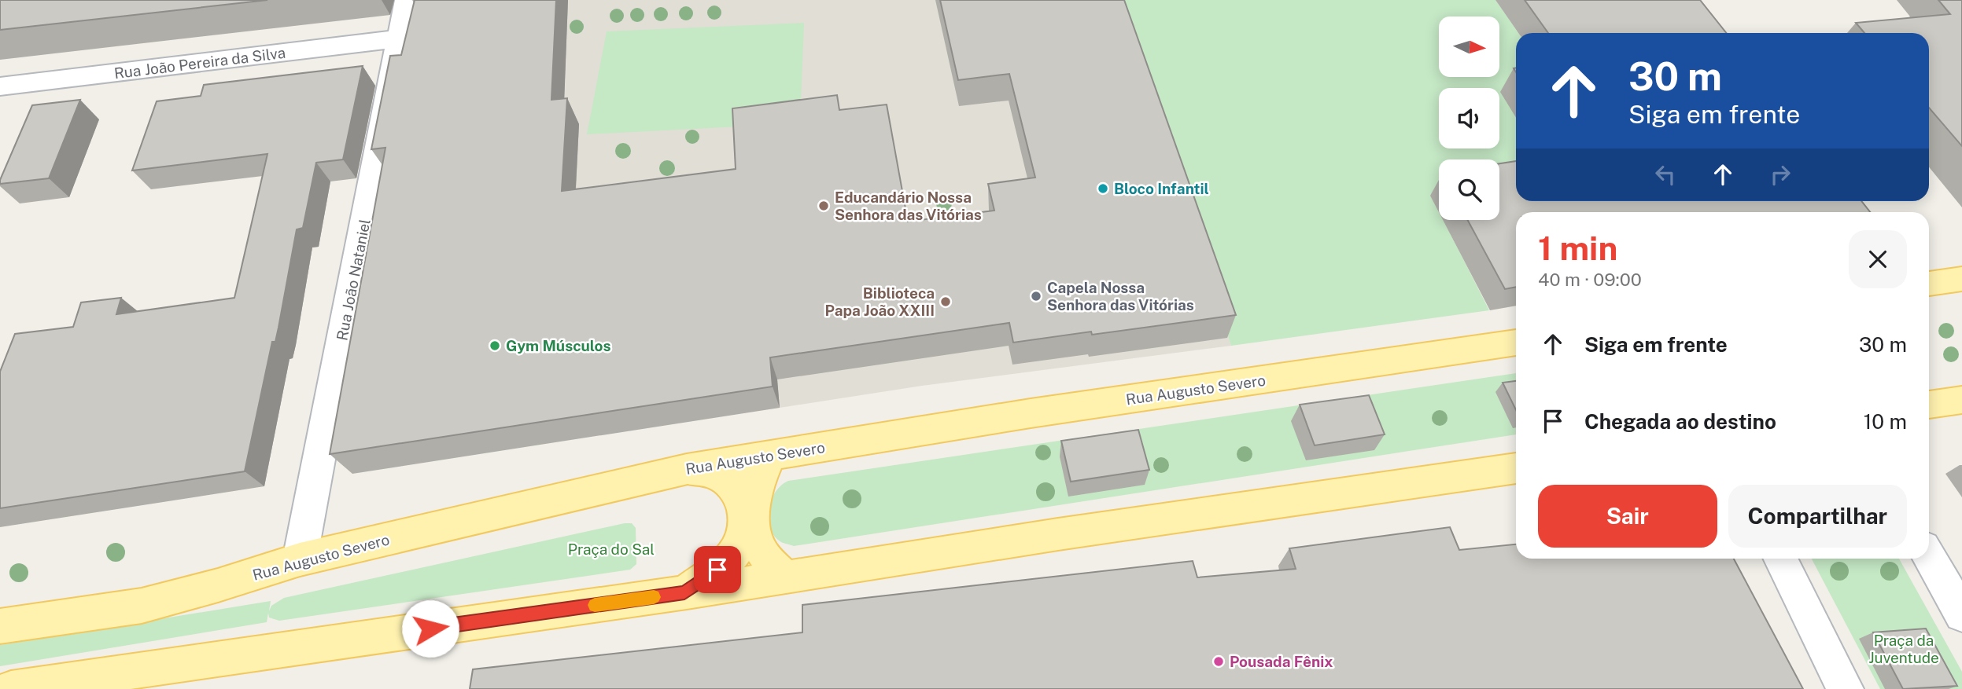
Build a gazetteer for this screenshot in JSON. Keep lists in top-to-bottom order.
{
  "streets": {
    "main road": ["Rua Augusto Severo"],
    "street": ["Rua João Pereira da Silva", "Rua João Nataniel"]
  },
  "crossings": [
    ["Rua João Pereira da Silva", "Rua João Nataniel"],
    ["Rua João Nataniel", "Rua Augusto Severo"]
  ],
  "parks": ["Praça do Sal", "Praça da Juventude"],
  "places": [
    "Bloco Infantil",
    "Educandário Nossa Senhora das Vitórias",
    "Capela Nossa Senhora das Vitórias",
    "Biblioteca Papa João XXIII",
    "Gym Músculos",
    "Pousada Fênix"
  ],
  "north": "right",
  "page": {
    "turn": ["30 m", "Siga em frente"],
    "heading": ["1 min", "40 m · 09:00"],
    "list": [
      {
        "name": "Siga em frente",
        "value": "30 m"
      },
      {
        "name": "Chegada ao destino",
        "value": "10 m"
      }
    ],
    "buttons": ["Sair", "Compartilhar"]
  }
}
